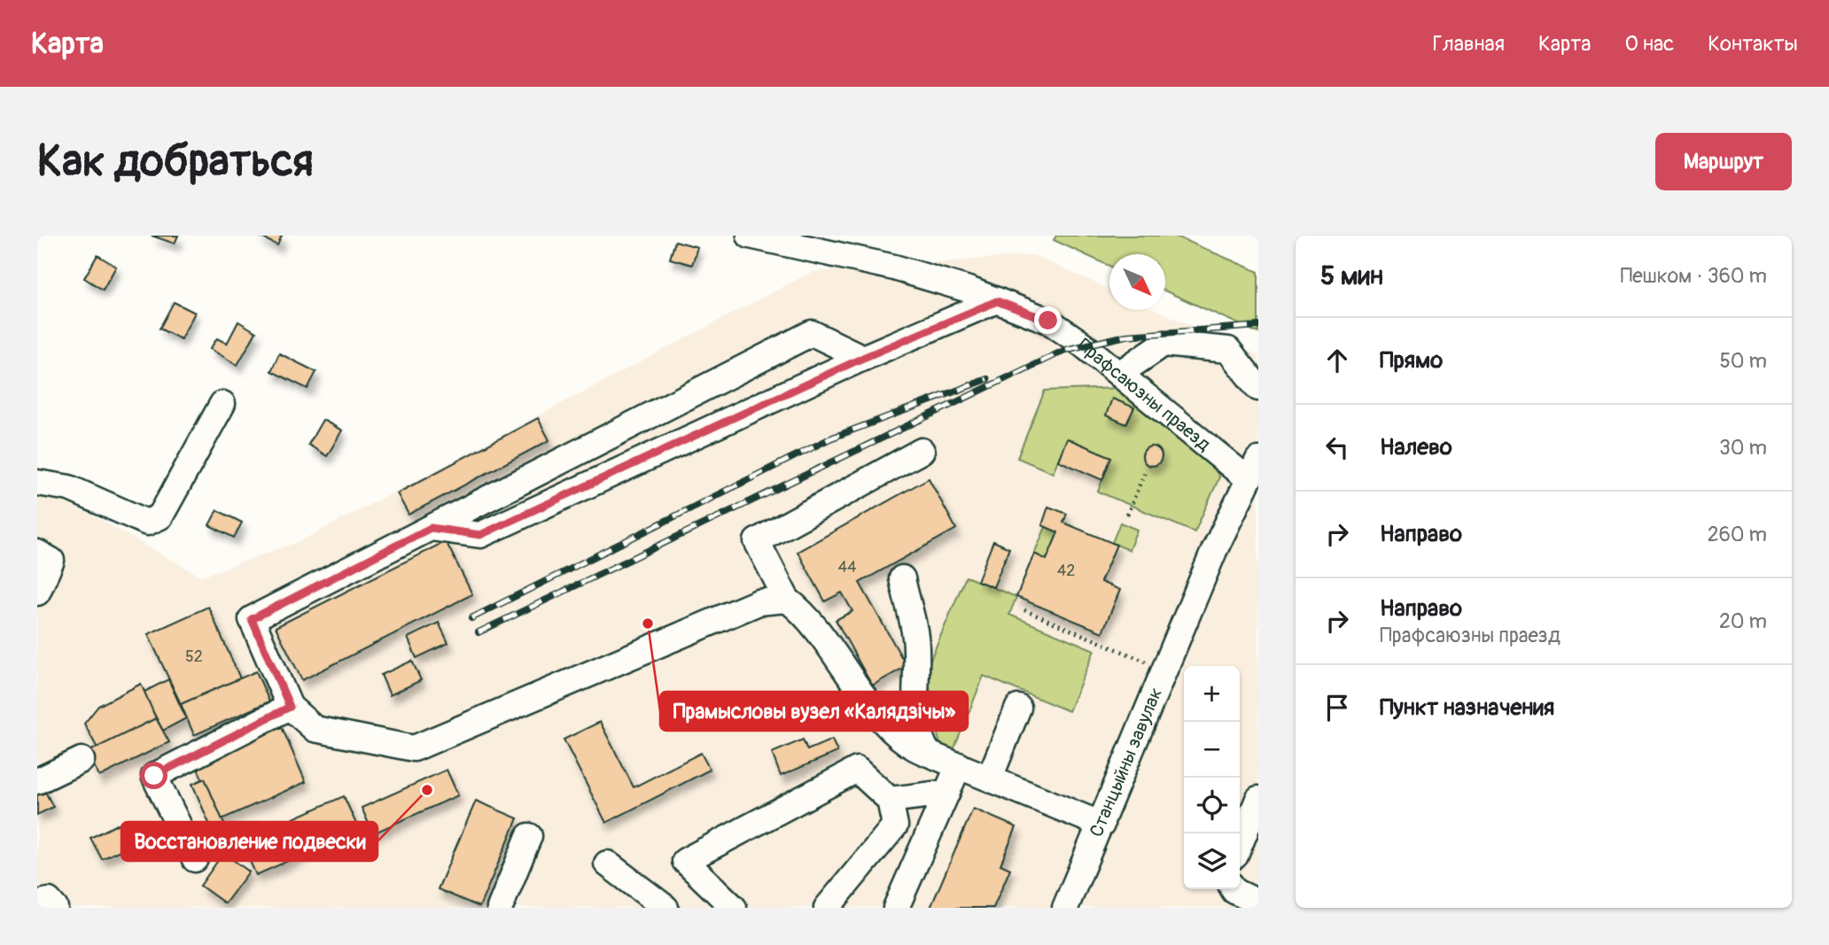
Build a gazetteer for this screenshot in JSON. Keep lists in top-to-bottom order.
{
  "streets": {
    "street": ["Прафсаюзны праезд", "Станцыйны завулак"]
  },
  "crossings": [
    ["Прафсаюзны праезд", "Станцыйны завулак"]
  ],
  "places": ["Прамысловы вузел «Калядзічы»", "Восстановление подвески"],
  "house_numbers": ["44", "42", "52"],
  "north": "bottom right",
  "page": {
    "header": "Карта",
    "nav": [
      "Главная",
      "Карта",
      "О нас",
      "Контакты"
    ],
    "buttons": "Маршрут",
    "title": "Как добраться",
    "heading": ["5 мин", "Пешком · 360 m"],
    "list": [
      ["Прямо", "50 m"],
      ["Налево", "30 m"],
      ["Направо", "260 m"],
      ["Направо", "Прафсаюзны праезд", "20 m"],
      "Пункт назначения"
    ],
    "map_buttons": ["+", "−"]
  }
}
